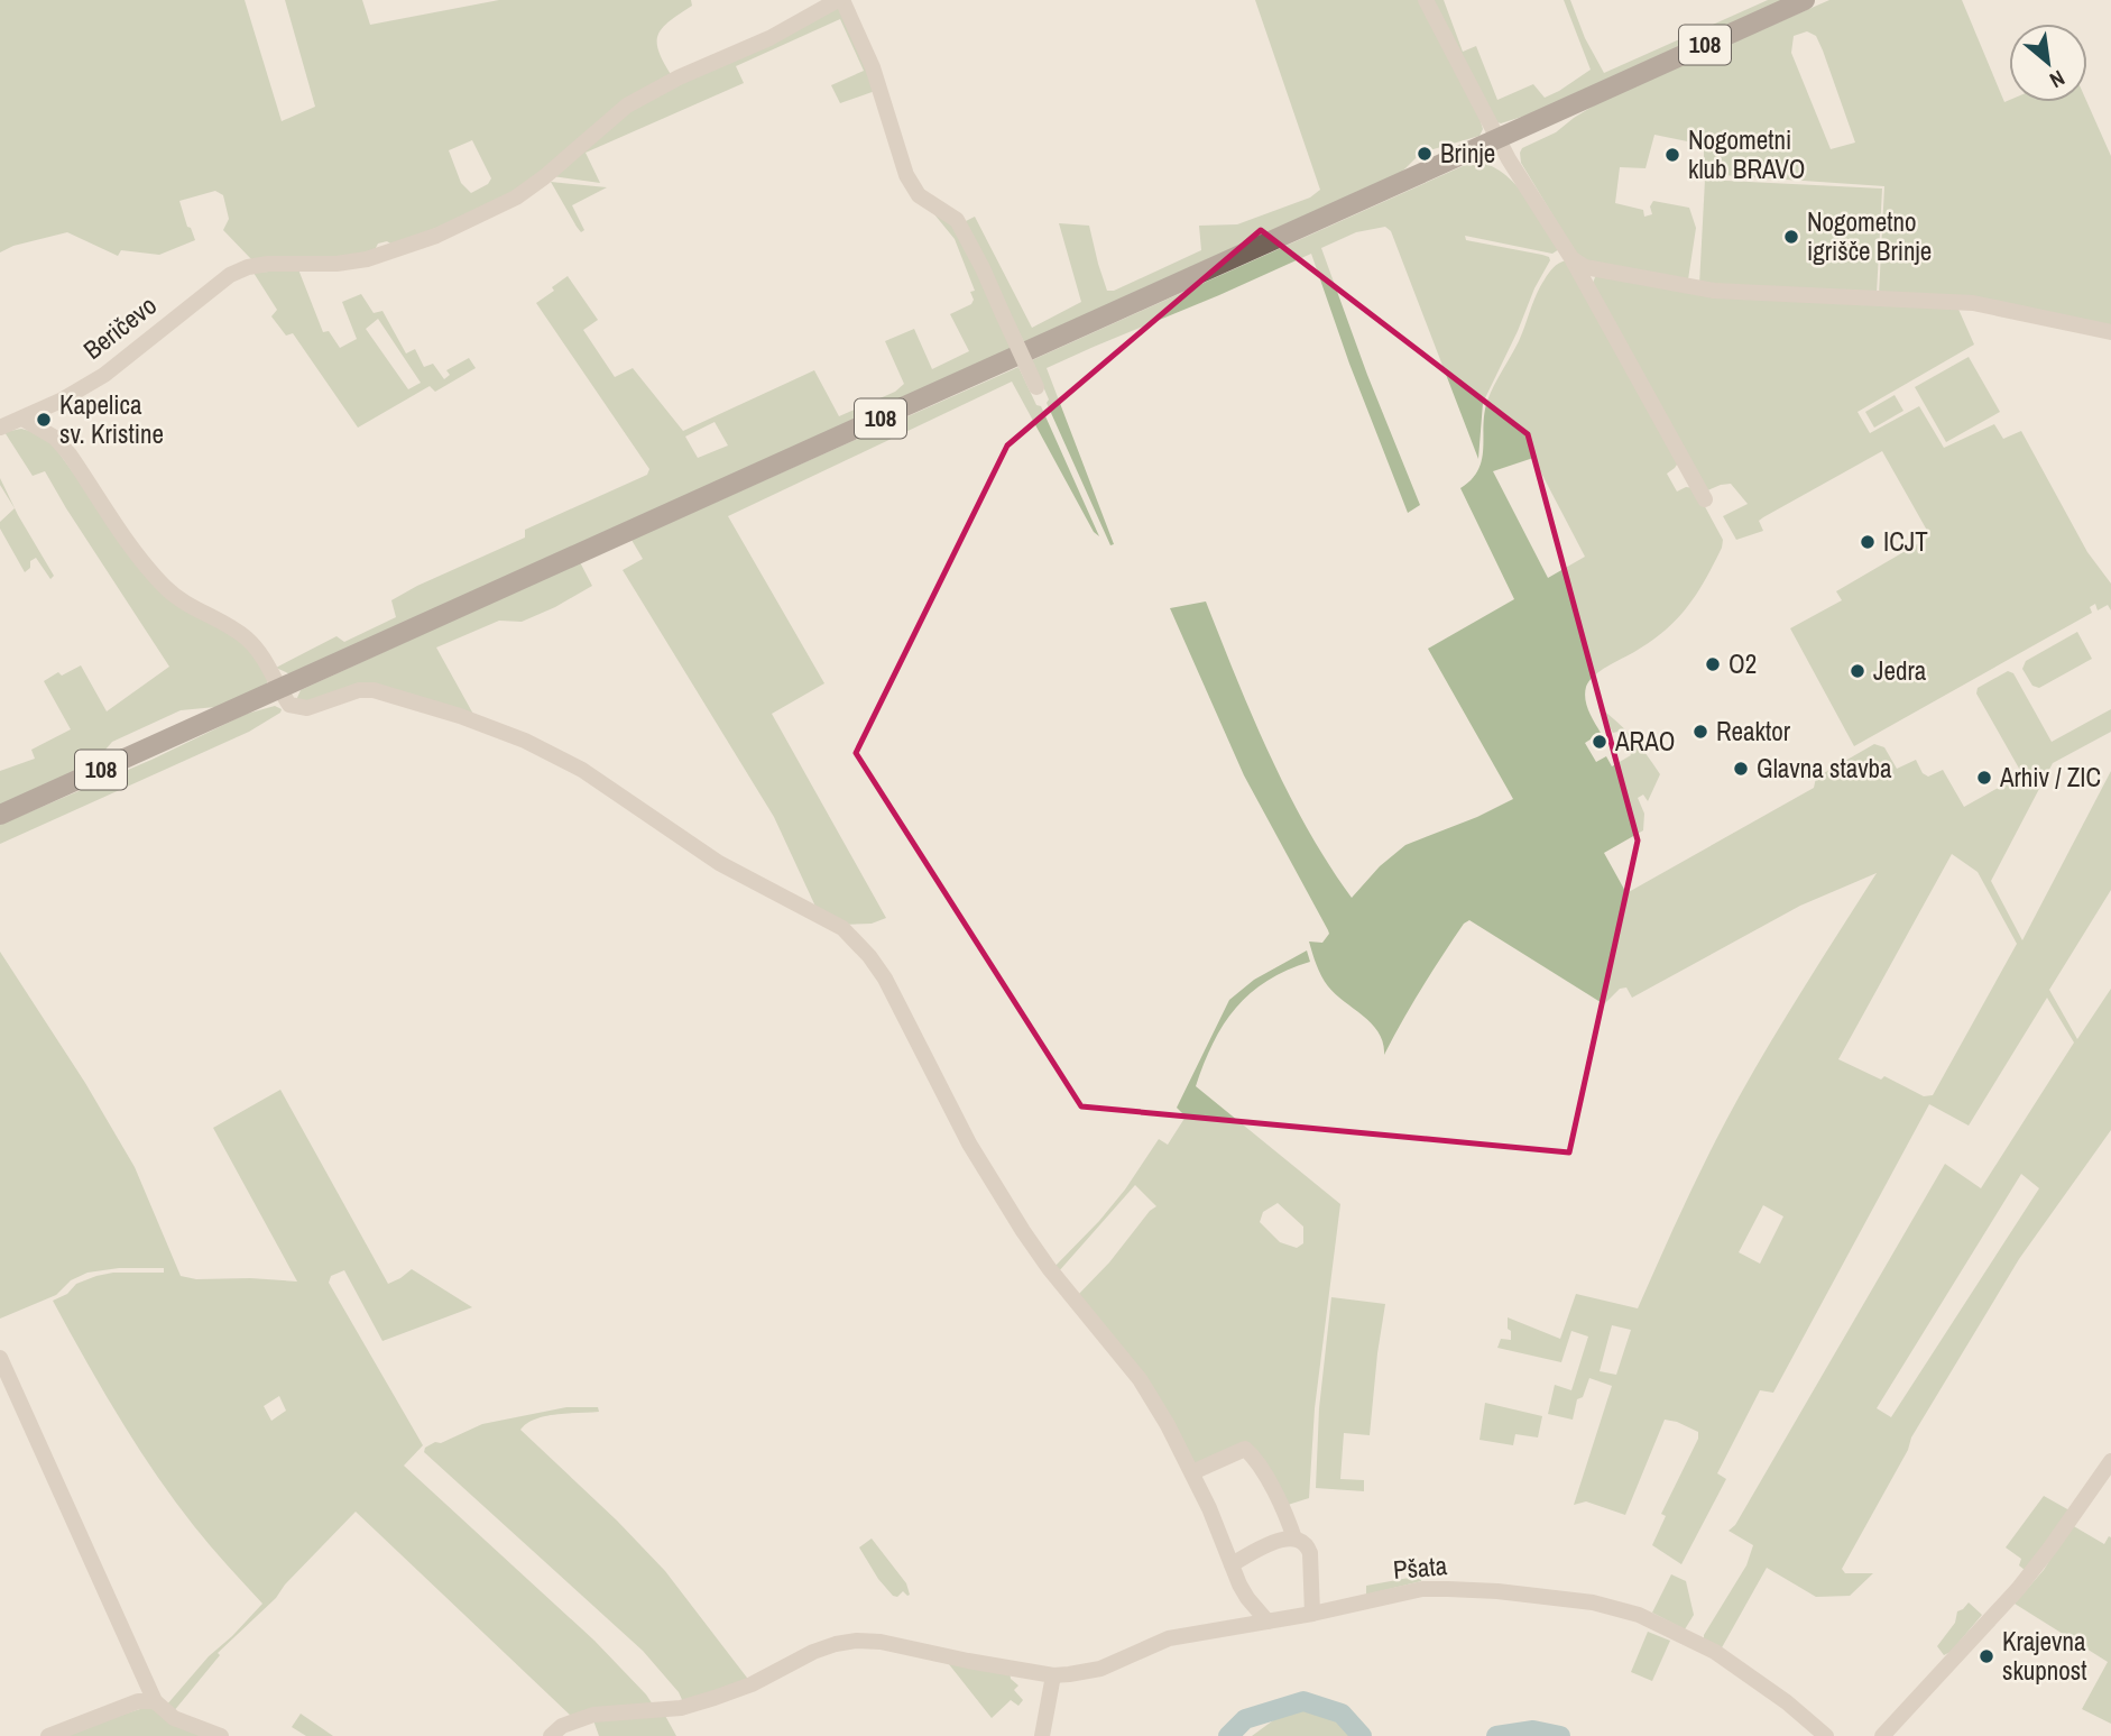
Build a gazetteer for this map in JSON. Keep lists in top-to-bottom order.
{
  "streets": {
    "main road": ["108"],
    "street": ["Beričevo", "Pšata"]
  },
  "places": [
    "Brinje",
    "Nogometni klub BRAVO",
    "Nogometno igrišče Brinje",
    "Kapelica sv. Kristine",
    "ICJT",
    "O2",
    "Jedra",
    "Reaktor",
    "ARAO",
    "Glavna stavba",
    "Arhiv / ZIC",
    "Krajevna skupnost"
  ],
  "north": "bottom right"
}
